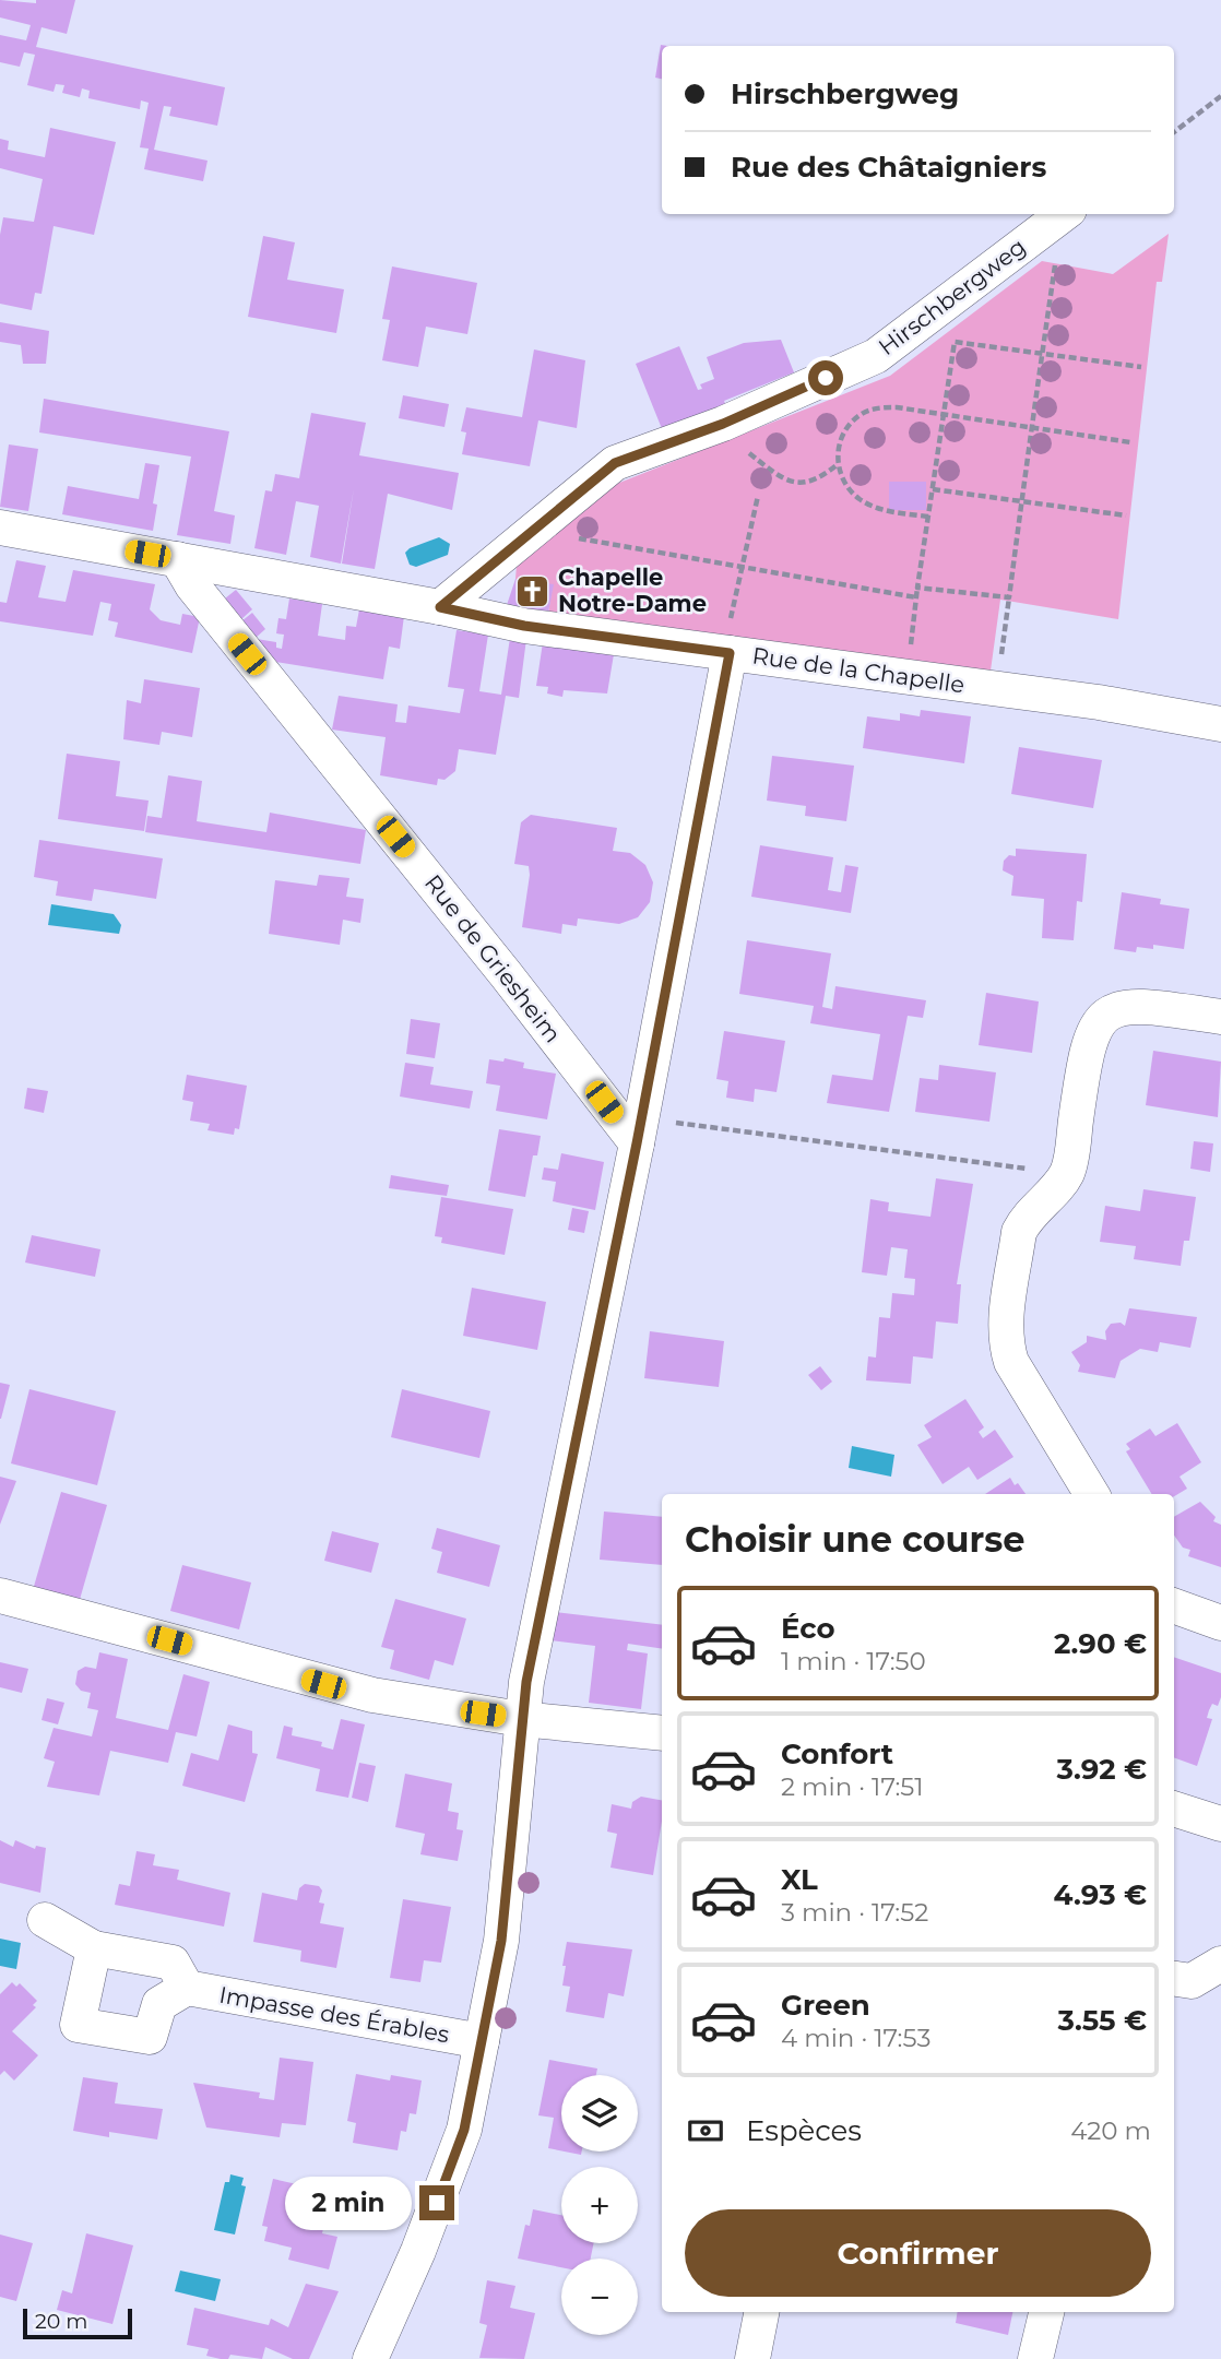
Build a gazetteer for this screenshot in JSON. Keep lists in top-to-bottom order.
{
  "streets": {
    "street": [
      "Hirschbergweg",
      "Rue de la Chapelle",
      "Rue de Griesheim",
      "Impasse des Érables"
    ]
  },
  "crossings": [
    ["Hirschbergweg", "Rue de la Chapelle"],
    ["Rue de la Chapelle", "Rue de Griesheim"]
  ],
  "places": {
    "church": ["Chapelle Notre-Dame"]
  },
  "scale_bar": "20 m",
  "page": {
    "banner": ["Hirschbergweg", "Rue des Châtaigniers"],
    "heading": "Choisir une course",
    "list": [
      {
        "name": "Éco",
        "note": "1 min · 17:50",
        "value": "2.90 €"
      },
      {
        "name": "Confort",
        "note": "2 min · 17:51",
        "value": "3.92 €"
      },
      {
        "name": "XL",
        "note": "3 min · 17:52",
        "value": "4.93 €"
      },
      {
        "name": "Green",
        "note": "4 min · 17:53",
        "value": "3.55 €"
      }
    ],
    "map_buttons": ["+", "−"],
    "pay": ["Espèces", "420 m"],
    "bubble": "2 min",
    "buttons": "Confirmer",
    "scale": "20 m"
  }
}
